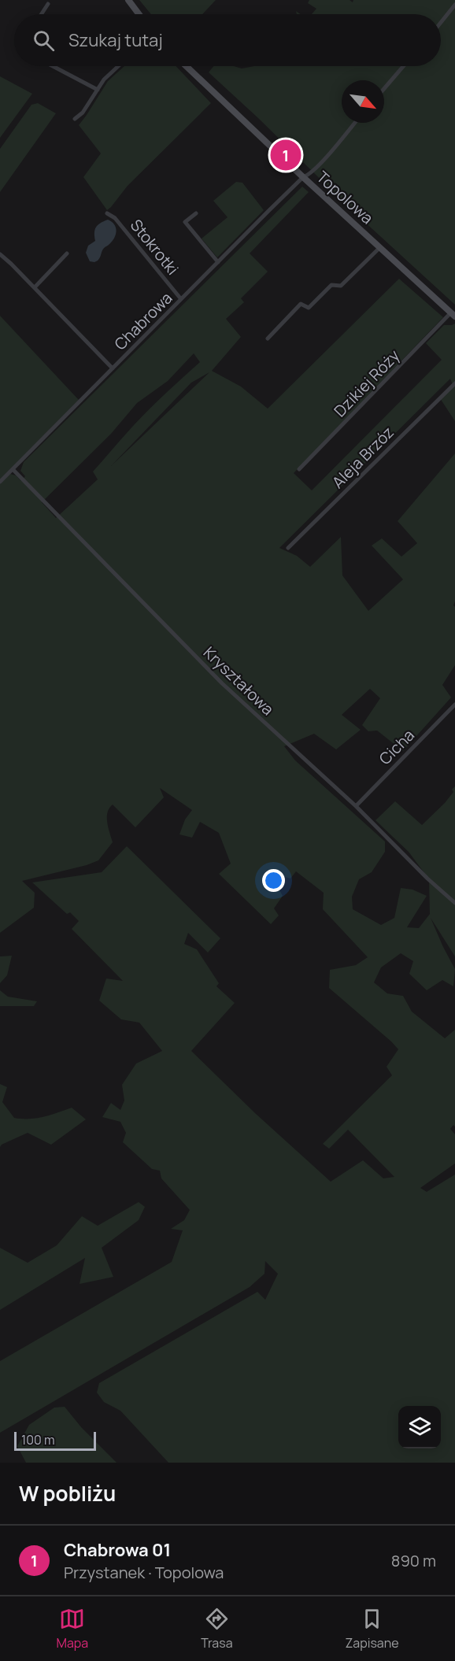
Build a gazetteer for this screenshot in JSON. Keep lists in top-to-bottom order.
{
  "streets": {
    "street": [
      "Topolowa",
      "Stokrotki",
      "Chabrowa",
      "Dzikiej Róży",
      "Aleja Brzóz",
      "Kryształowa",
      "Cicha"
    ]
  },
  "crossings": [
    ["Topolowa", "Chabrowa"],
    ["Topolowa", "Dzikiej Róży"],
    ["Stokrotki", "Chabrowa"],
    ["Chabrowa", "Kryształowa"],
    ["Kryształowa", "Cicha"]
  ],
  "scale_bar": "100 m",
  "north": "bottom right",
  "page": {
    "search": "Szukaj tutaj",
    "pins": "1",
    "scale": "100 m",
    "heading": "W pobliżu",
    "list": [
      {
        "mark": "1",
        "name": "Chabrowa 01",
        "note": "Przystanek · Topolowa",
        "value": "890 m"
      }
    ],
    "nav": ["Mapa", "Trasa", "Zapisane"]
  }
}
